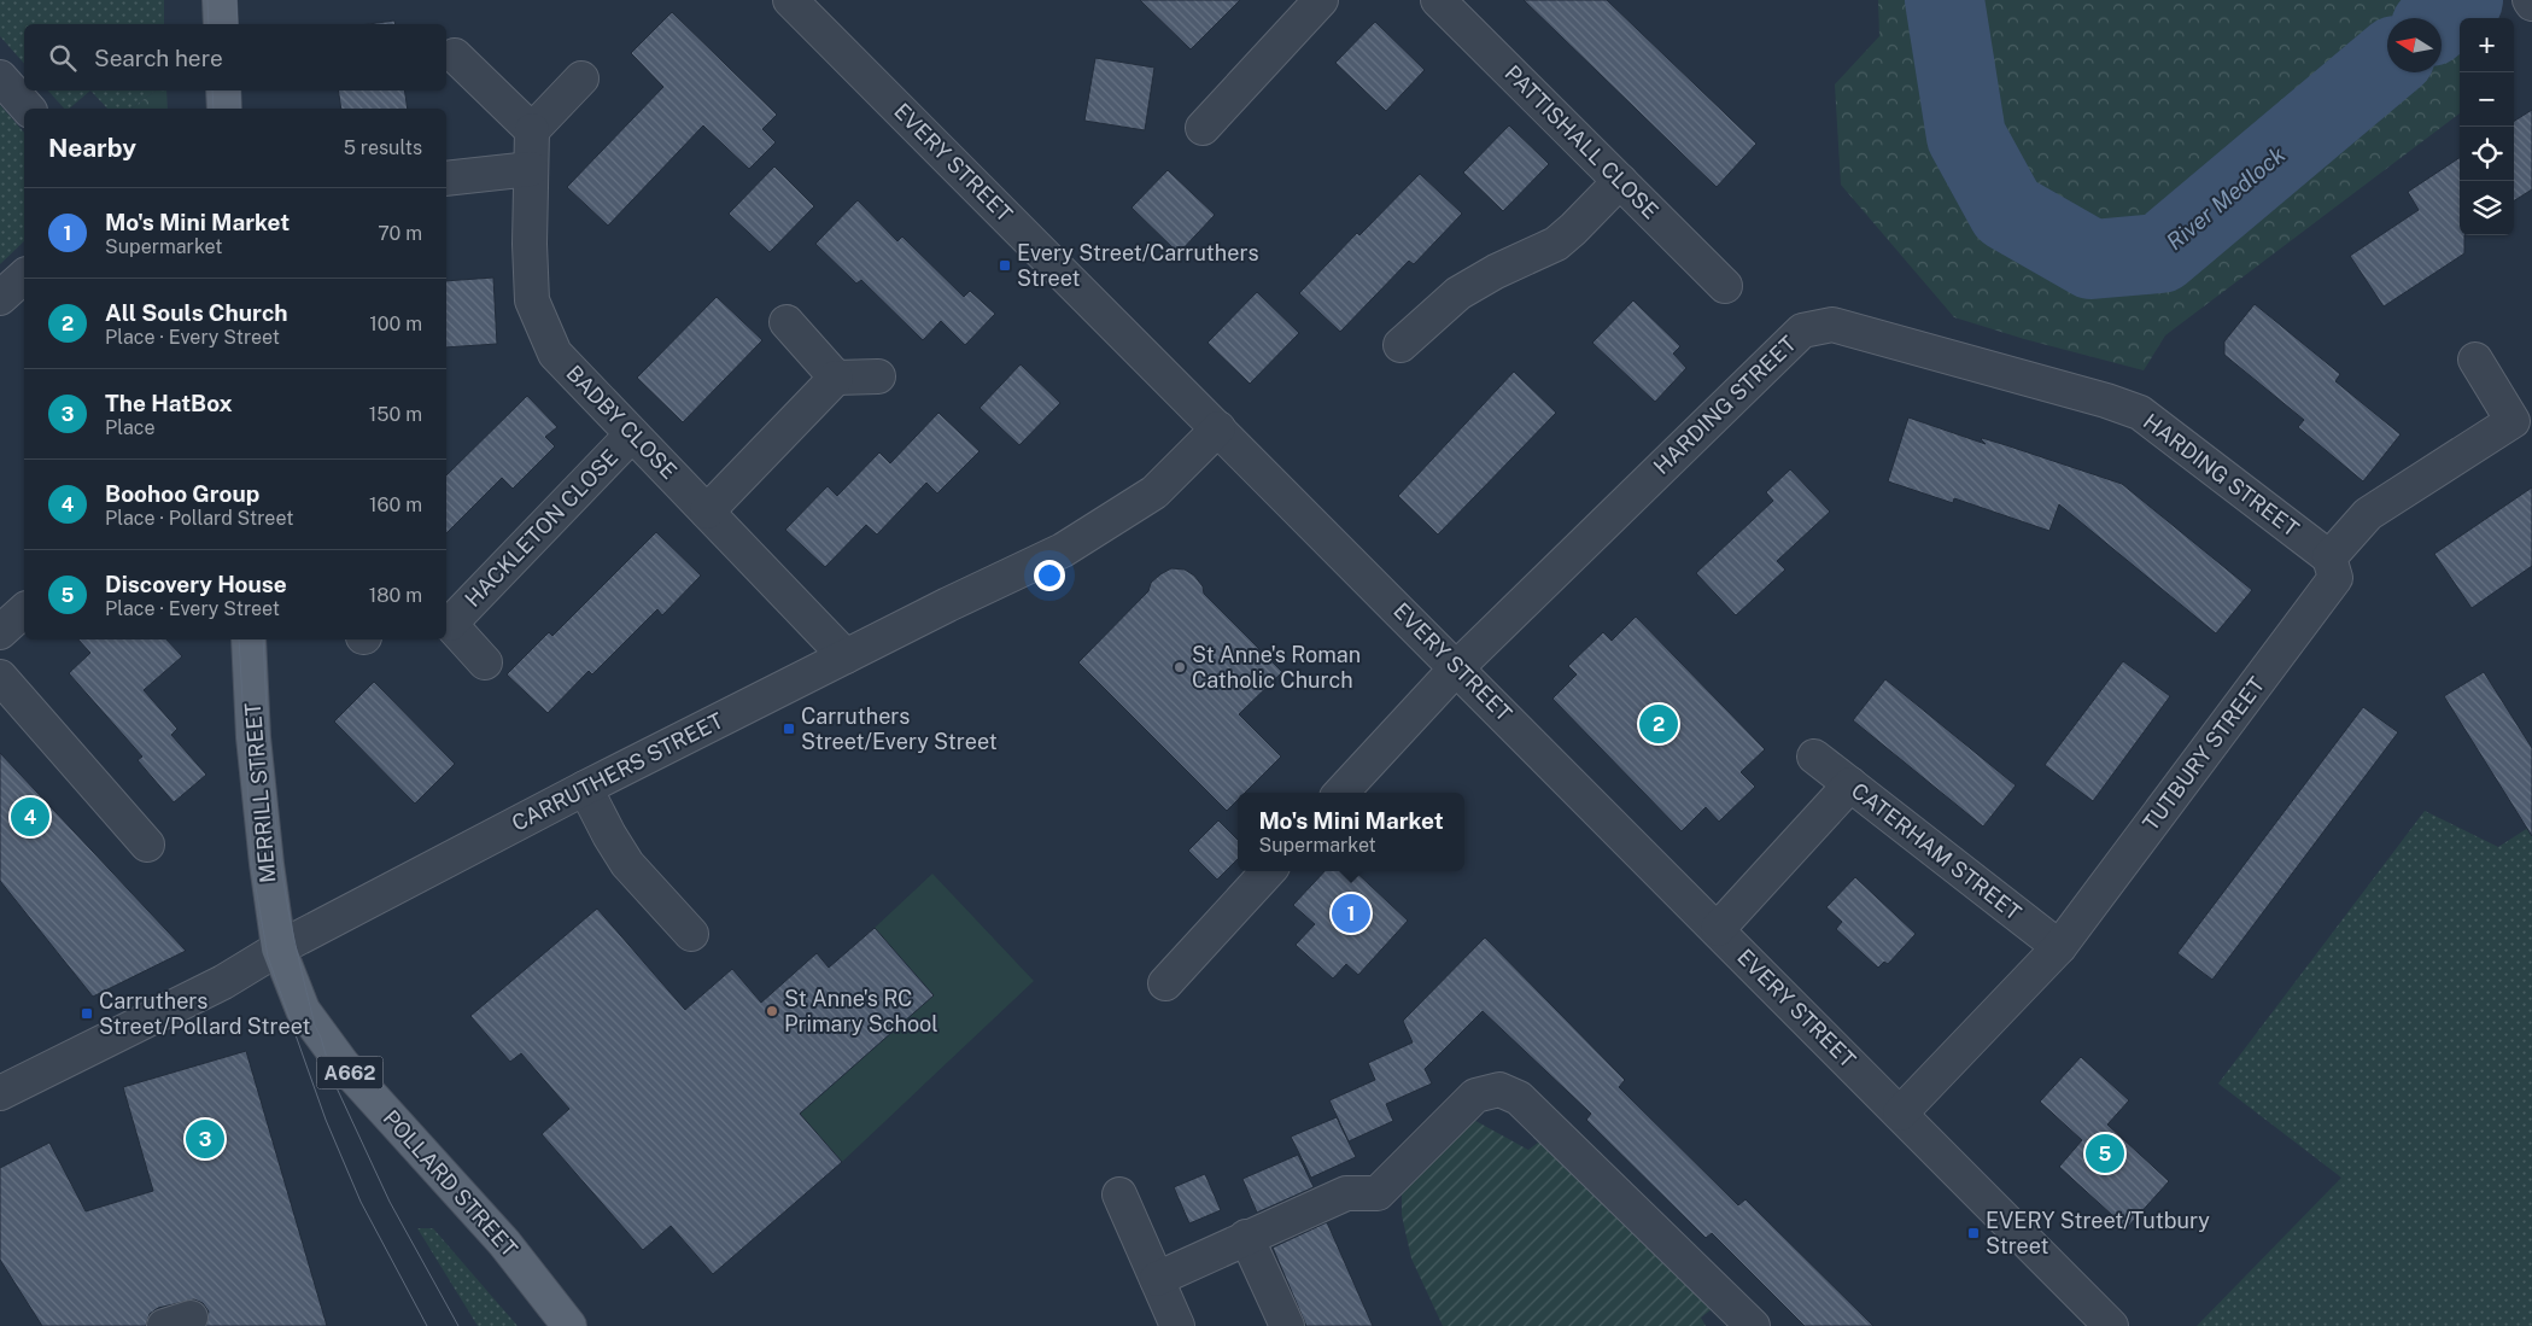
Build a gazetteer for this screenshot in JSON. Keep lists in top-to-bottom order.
{
  "streets": {
    "main road": ["MERRILL STREET", "A662", "POLLARD STREET"],
    "street": [
      "PATTISHALL CLOSE",
      "EVERY STREET",
      "HARDING STREET",
      "BADBY CLOSE",
      "HACKLETON CLOSE",
      "TUTBURY STREET",
      "CARRUTHERS STREET",
      "CATERHAM STREET"
    ]
  },
  "crossings": [
    ["EVERY STREET", "HARDING STREET"],
    ["EVERY STREET", "TUTBURY STREET"],
    ["EVERY STREET", "CARRUTHERS STREET"],
    ["HARDING STREET", "TUTBURY STREET"],
    ["BADBY CLOSE", "HACKLETON CLOSE"],
    ["BADBY CLOSE", "CARRUTHERS STREET"],
    ["TUTBURY STREET", "CATERHAM STREET"],
    ["CARRUTHERS STREET", "MERRILL STREET"],
    ["CARRUTHERS STREET", "POLLARD STREET"],
    ["MERRILL STREET", "POLLARD STREET"]
  ],
  "water": ["River Medlock"],
  "places": {
    "transit": [
      "Every Street/Carruthers Street",
      "Carruthers Street/Every Street",
      "Carruthers Street/Pollard Street",
      "EVERY Street/Tutbury Street"
    ],
    "other": ["St Anne's Roman Catholic Church", "St Anne's RC Primary School"]
  },
  "north": "left",
  "page": {
    "map_buttons": ["+", "−"],
    "search": "Search here",
    "heading": ["Nearby", "5 results"],
    "list": [
      {
        "mark": "1",
        "name": "Mo's Mini Market",
        "note": "Supermarket",
        "value": "70 m"
      },
      {
        "mark": "2",
        "name": "All Souls Church",
        "note": "Place · Every Street",
        "value": "100 m"
      },
      {
        "mark": "3",
        "name": "The HatBox",
        "note": "Place",
        "value": "150 m"
      },
      {
        "mark": "4",
        "name": "Boohoo Group",
        "note": "Place · Pollard Street",
        "value": "160 m"
      },
      {
        "mark": "5",
        "name": "Discovery House",
        "note": "Place · Every Street",
        "value": "180 m"
      }
    ],
    "pins": [
      "2",
      "4",
      "1",
      "3",
      "5"
    ],
    "popup": ["Mo's Mini Market", "Supermarket"]
  }
}
